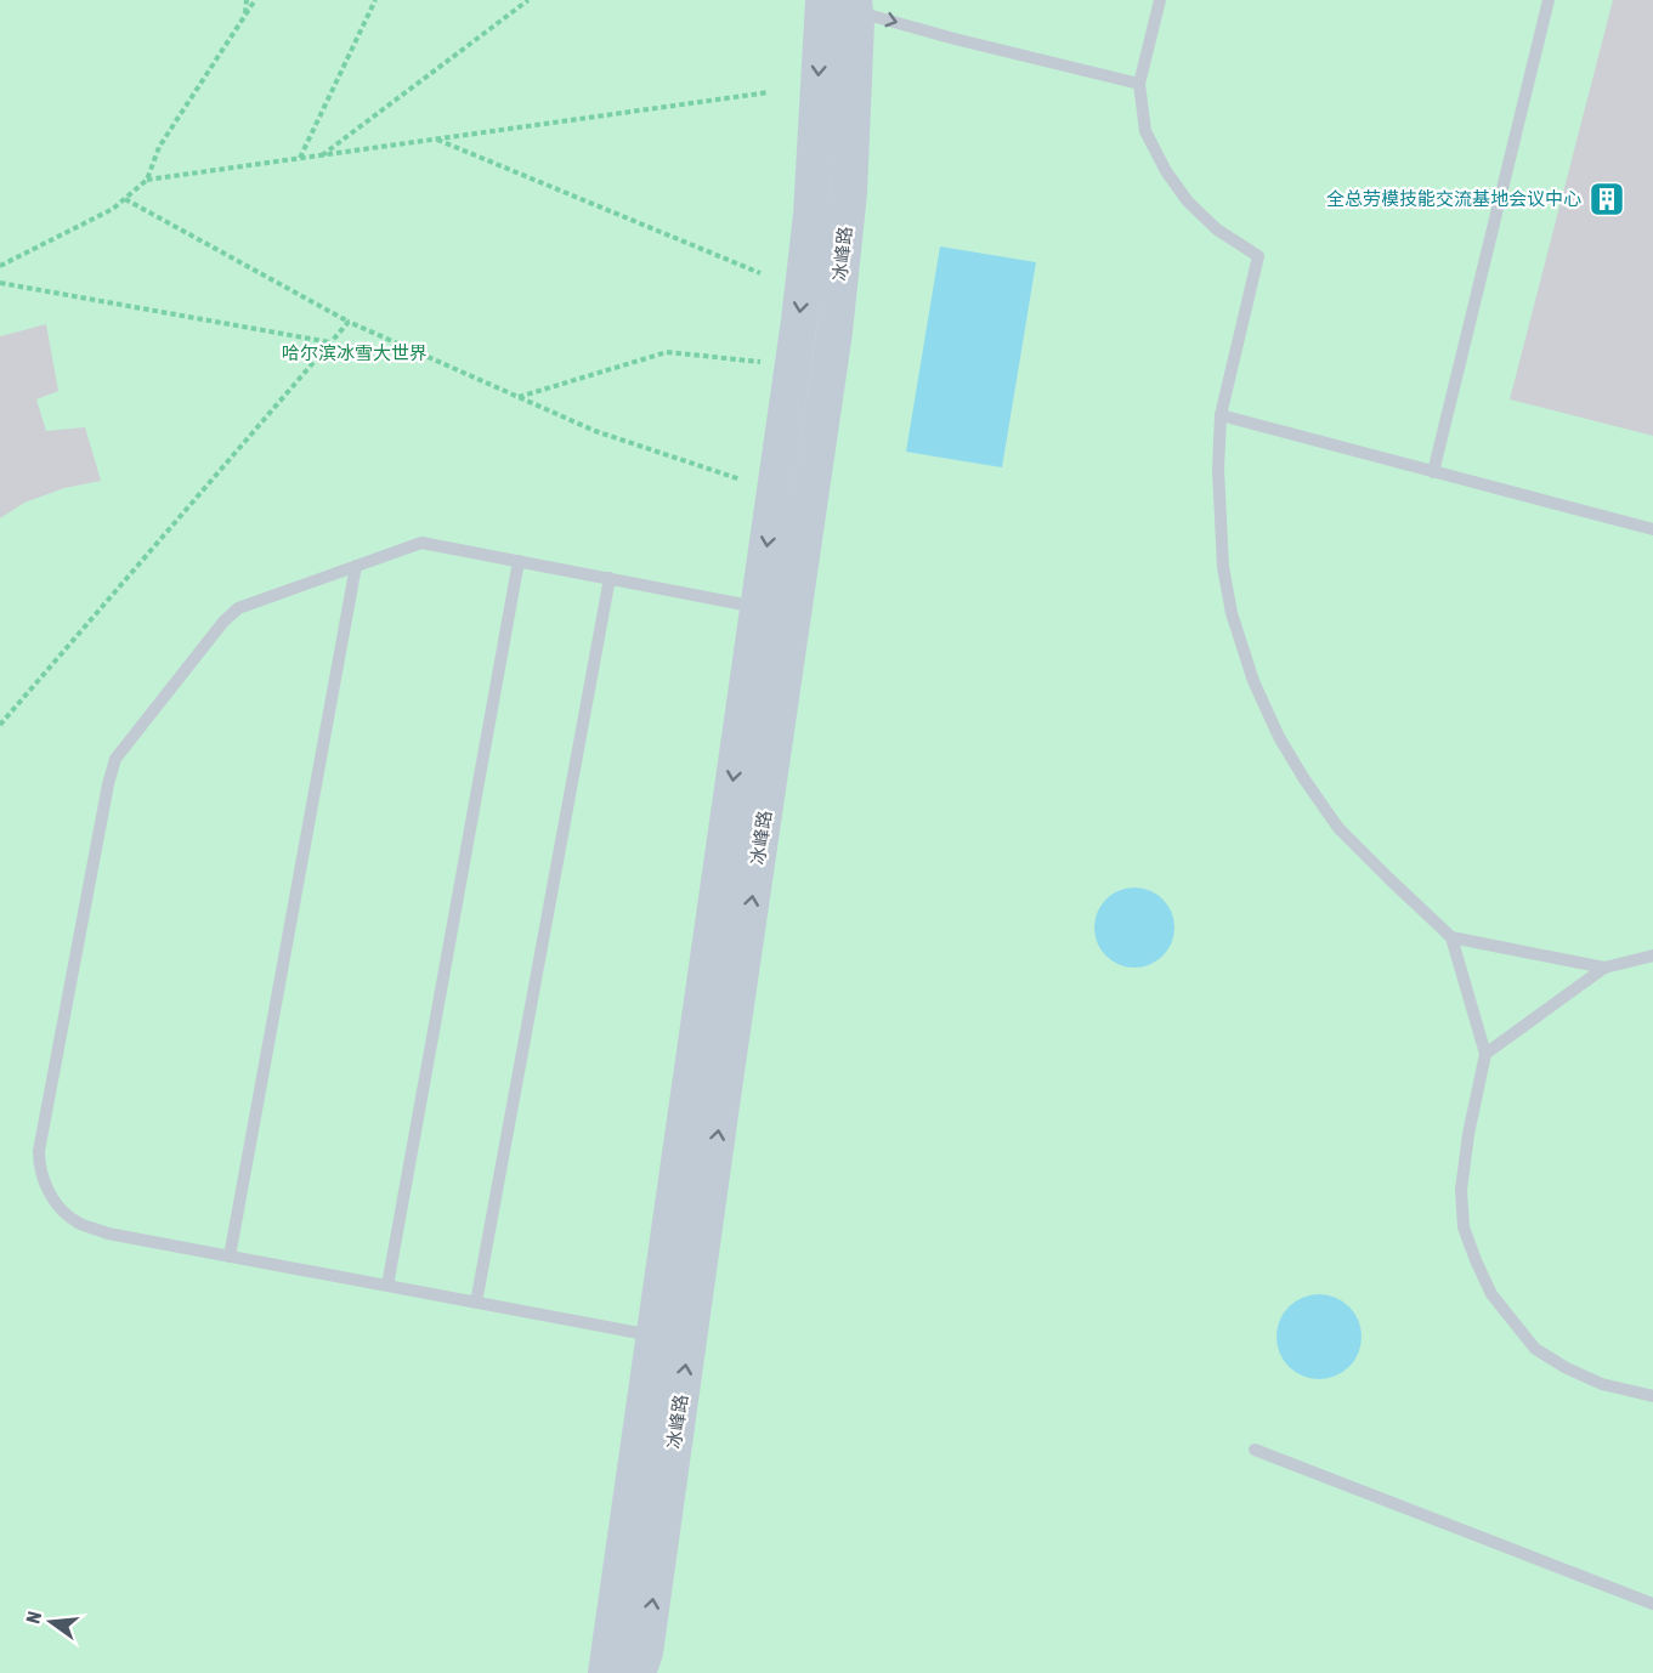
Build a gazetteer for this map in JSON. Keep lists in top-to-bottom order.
{
  "streets": {
    "street": ["冰峰路"]
  },
  "parks": ["哈尔滨冰雪大世界"],
  "places": {
    "building": ["全总劳模技能交流基地会议中心"]
  },
  "north": "left"
}
